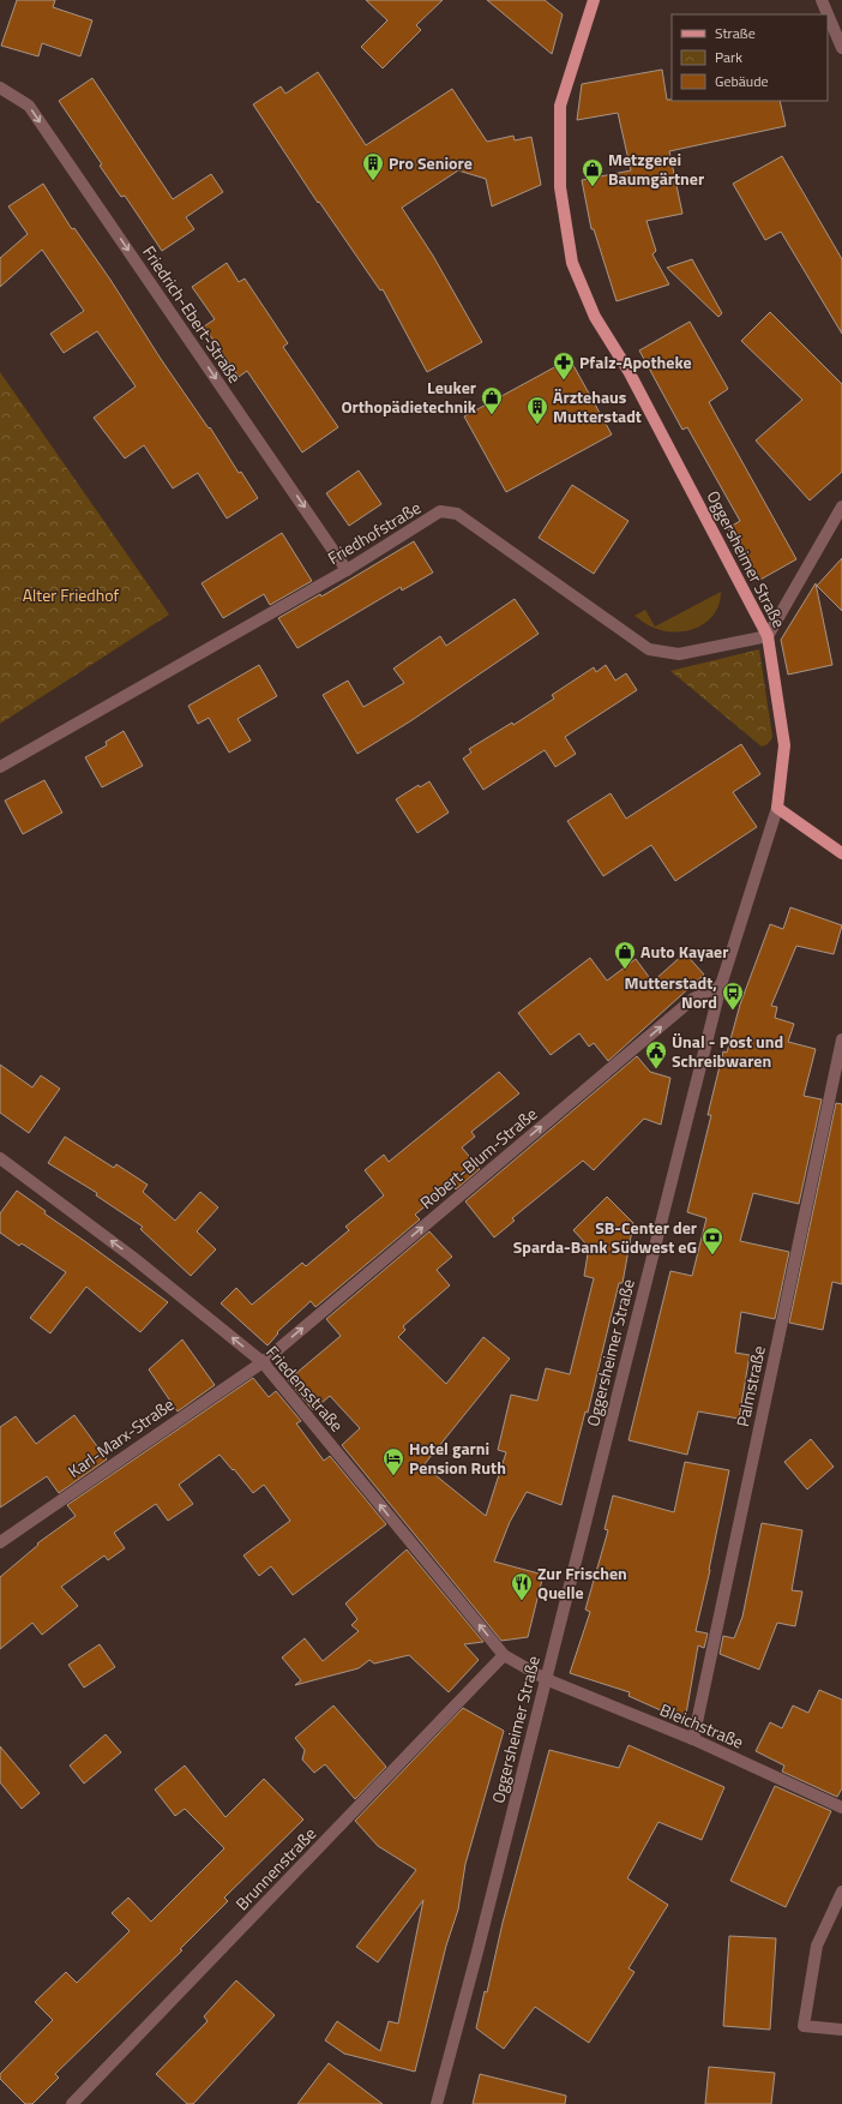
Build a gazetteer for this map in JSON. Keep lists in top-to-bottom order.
{
  "streets": {
    "main road": ["Oggersheimer Straße"],
    "street": [
      "Friedrich-Ebert-Straße",
      "Friedhofstraße",
      "Robert-Blum-Straße",
      "Palmstraße",
      "Friedensstraße",
      "Karl-Marx-Straße",
      "Bleichstraße",
      "Brunnenstraße"
    ]
  },
  "crossings": [
    ["Friedrich-Ebert-Straße", "Friedhofstraße"],
    ["Friedhofstraße", "Oggersheimer Straße"],
    ["Oggersheimer Straße", "Robert-Blum-Straße"],
    ["Oggersheimer Straße", "Friedensstraße"],
    ["Oggersheimer Straße", "Bleichstraße"],
    ["Robert-Blum-Straße", "Friedensstraße"],
    ["Robert-Blum-Straße", "Karl-Marx-Straße"],
    ["Palmstraße", "Bleichstraße"],
    ["Friedensstraße", "Karl-Marx-Straße"],
    ["Friedensstraße", "Bleichstraße"],
    ["Friedensstraße", "Brunnenstraße"]
  ],
  "one_way": ["Friedrich-Ebert-Straße", "Robert-Blum-Straße", "Friedensstraße"],
  "parks": ["Alter Friedhof"],
  "places": {
    "building": ["Pro Seniore", "Ärztehaus Mutterstadt"],
    "shop": ["Metzgerei Baumgärtner", "Leuker Orthopädietechnik", "Auto Kayaer"],
    "pharmacy": ["Pfalz-Apotheke"],
    "bus stop": ["Mutterstadt, Nord"],
    "public building": ["Ünal - Post und Schreibwaren"],
    "bank": ["SB-Center der Sparda-Bank Südwest eG"],
    "hotel": ["Hotel garni Pension Ruth"],
    "restaurant": ["Zur Frischen Quelle"]
  },
  "legend": ["Straße", "Park", "Gebäude"]
}
